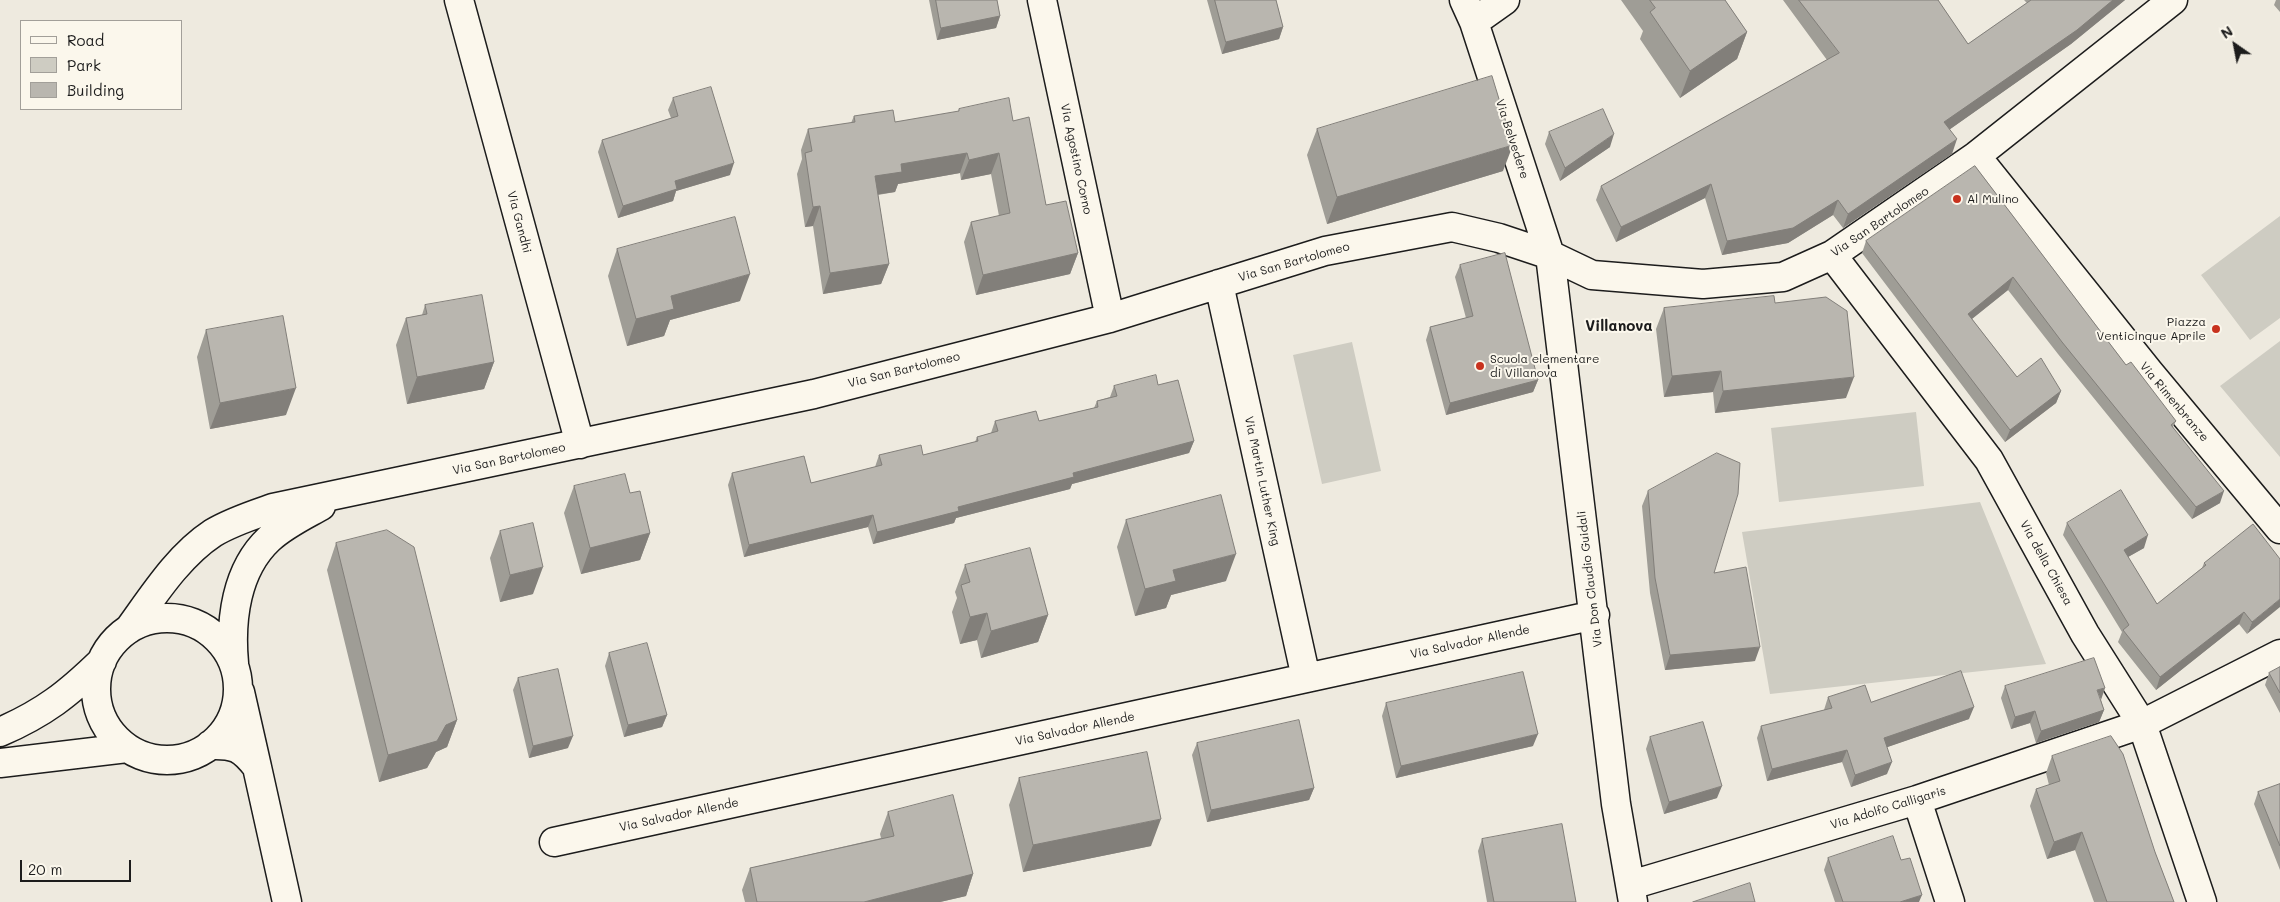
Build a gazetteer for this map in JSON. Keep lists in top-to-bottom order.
{
  "streets": {
    "street": [
      "Via Belvedere",
      "Via Agostino Corno",
      "Via Gandhi",
      "Via San Bartolomeo",
      "Via Rimenbranze",
      "Via Martin Luther King",
      "Via della Chiesa",
      "Via Don Claudio Guidali",
      "Via Salvador Allende",
      "Via Adolfo Calligaris"
    ]
  },
  "crossings": [
    ["Via Belvedere", "Via San Bartolomeo"],
    ["Via Belvedere", "Via Don Claudio Guidali"],
    ["Via Agostino Corno", "Via San Bartolomeo"],
    ["Via Gandhi", "Via San Bartolomeo"],
    ["Via San Bartolomeo", "Via Rimenbranze"],
    ["Via San Bartolomeo", "Via Martin Luther King"],
    ["Via San Bartolomeo", "Via della Chiesa"],
    ["Via San Bartolomeo", "Via Don Claudio Guidali"],
    ["Via Martin Luther King", "Via Salvador Allende"],
    ["Via della Chiesa", "Via Adolfo Calligaris"],
    ["Via Don Claudio Guidali", "Via Salvador Allende"],
    ["Via Don Claudio Guidali", "Via Adolfo Calligaris"]
  ],
  "districts": ["Villanova"],
  "places": ["Al Mulino", "Piazza Venticinque Aprile", "Scuola elementare di Villanova"],
  "legend": ["Road", "Park", "Building"],
  "scale_bar": "20 m",
  "north": "top left"
}
